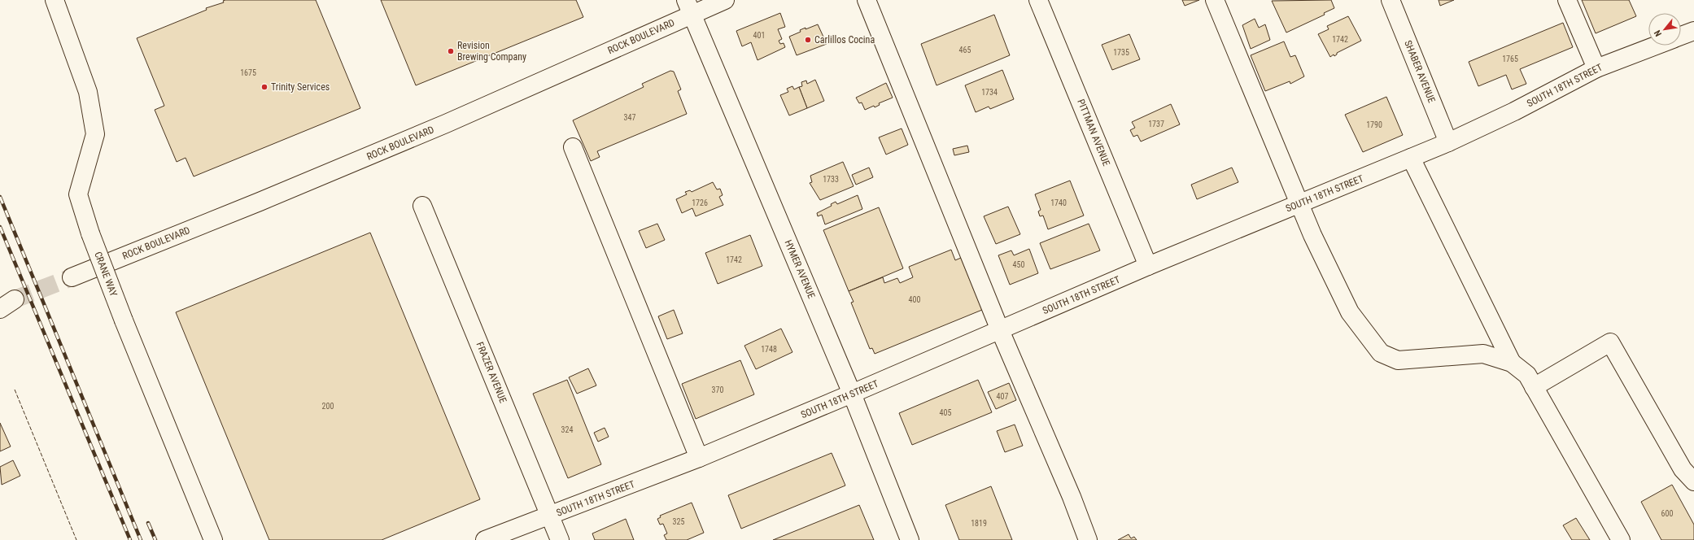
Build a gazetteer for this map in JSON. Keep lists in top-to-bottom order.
{
  "streets": {
    "street": [
      "ROCK BOULEVARD",
      "SHABER AVENUE",
      "SOUTH 18TH STREET",
      "PITTMAN AVENUE",
      "HYMER AVENUE",
      "CRANE WAY",
      "FRAZER AVENUE"
    ]
  },
  "crossings": [
    ["ROCK BOULEVARD", "HYMER AVENUE"],
    ["SHABER AVENUE", "SOUTH 18TH STREET"],
    ["SOUTH 18TH STREET", "PITTMAN AVENUE"],
    ["SOUTH 18TH STREET", "HYMER AVENUE"],
    ["SOUTH 18TH STREET", "FRAZER AVENUE"]
  ],
  "places": ["Carlillos Cocina", "Revision Brewing Company", "Trinity Services"],
  "house_numbers": [
    "401",
    "1742",
    "465",
    "1735",
    "1765",
    "1675",
    "1734",
    "347",
    "1737",
    "1790",
    "1733",
    "1726",
    "1740",
    "1742",
    "450",
    "400",
    "1748",
    "370",
    "407",
    "200",
    "405",
    "324",
    "600",
    "325",
    "1819"
  ],
  "north": "bottom left"
}
